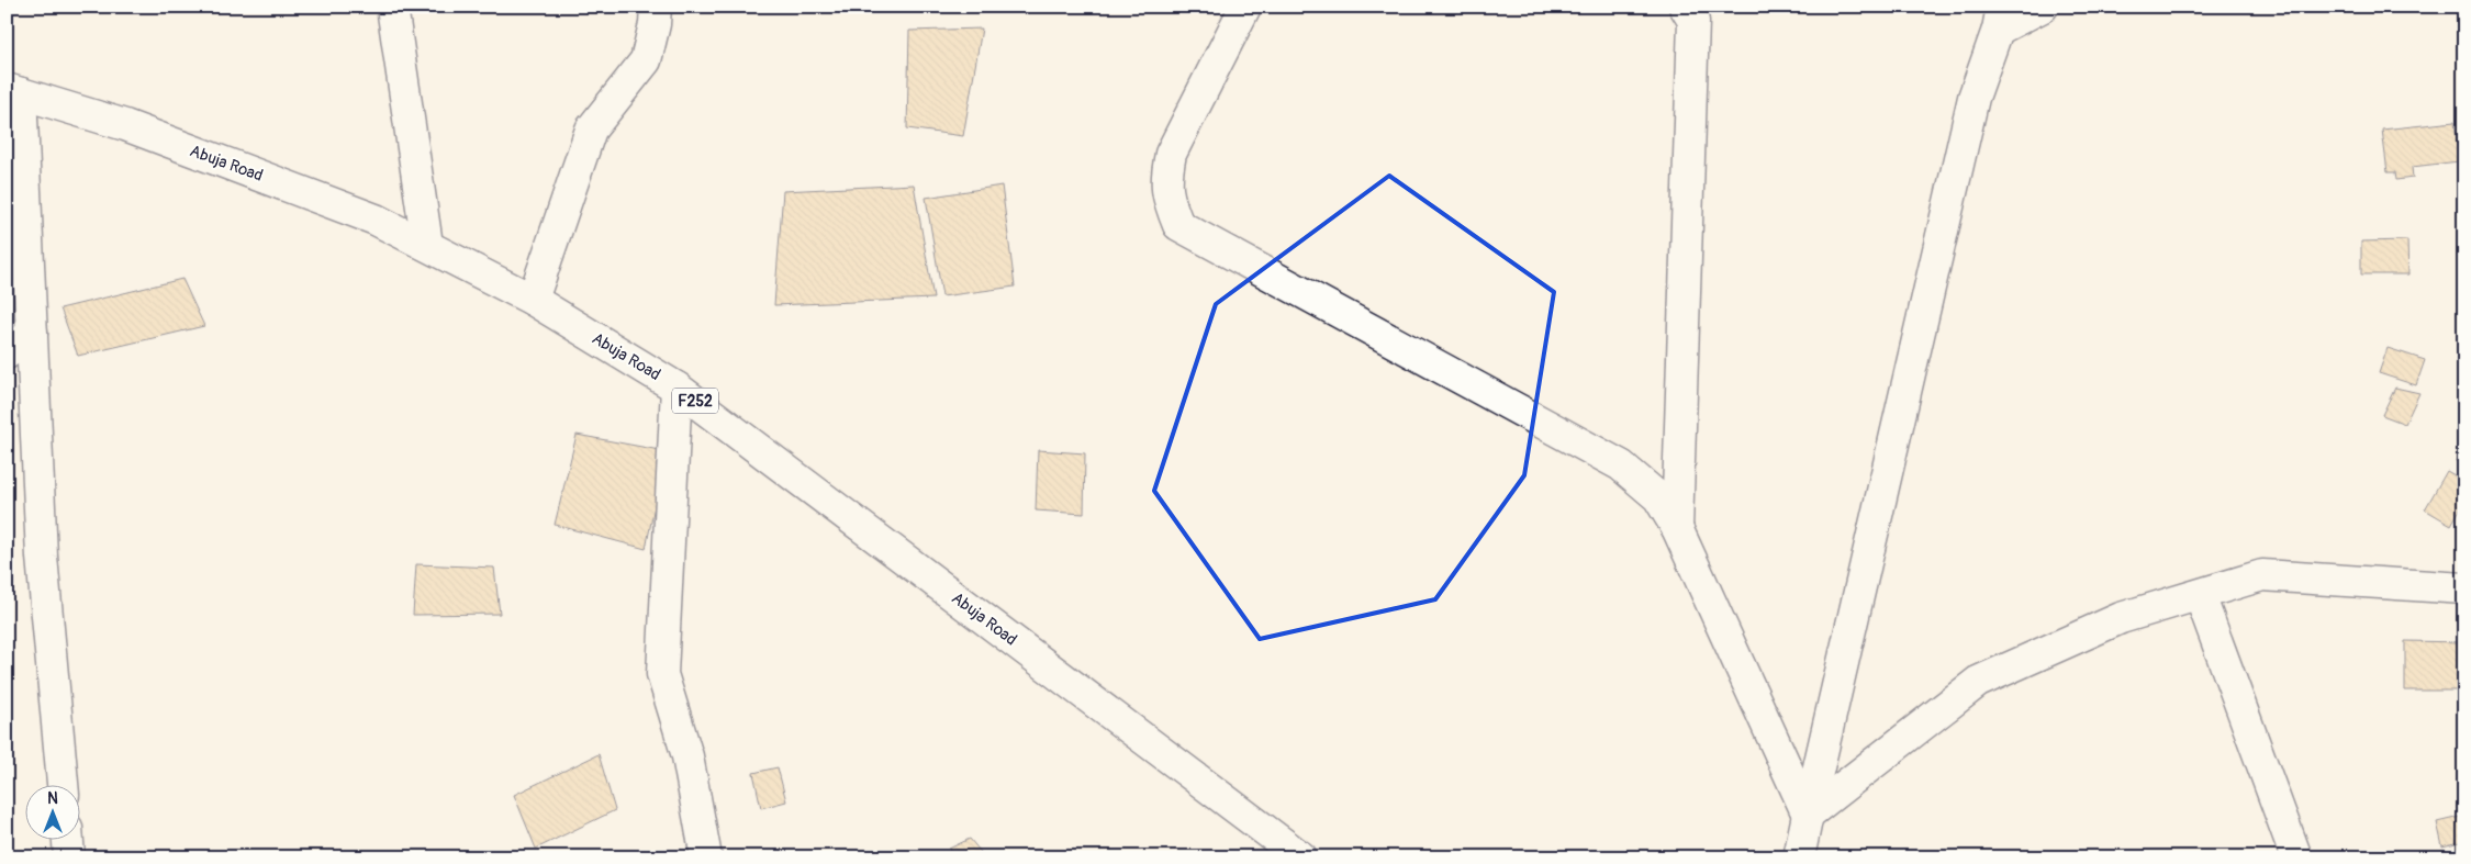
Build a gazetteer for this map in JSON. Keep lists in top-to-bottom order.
{
  "streets": {
    "street": ["Abuja Road", "F252"]
  },
  "north": "top"
}
